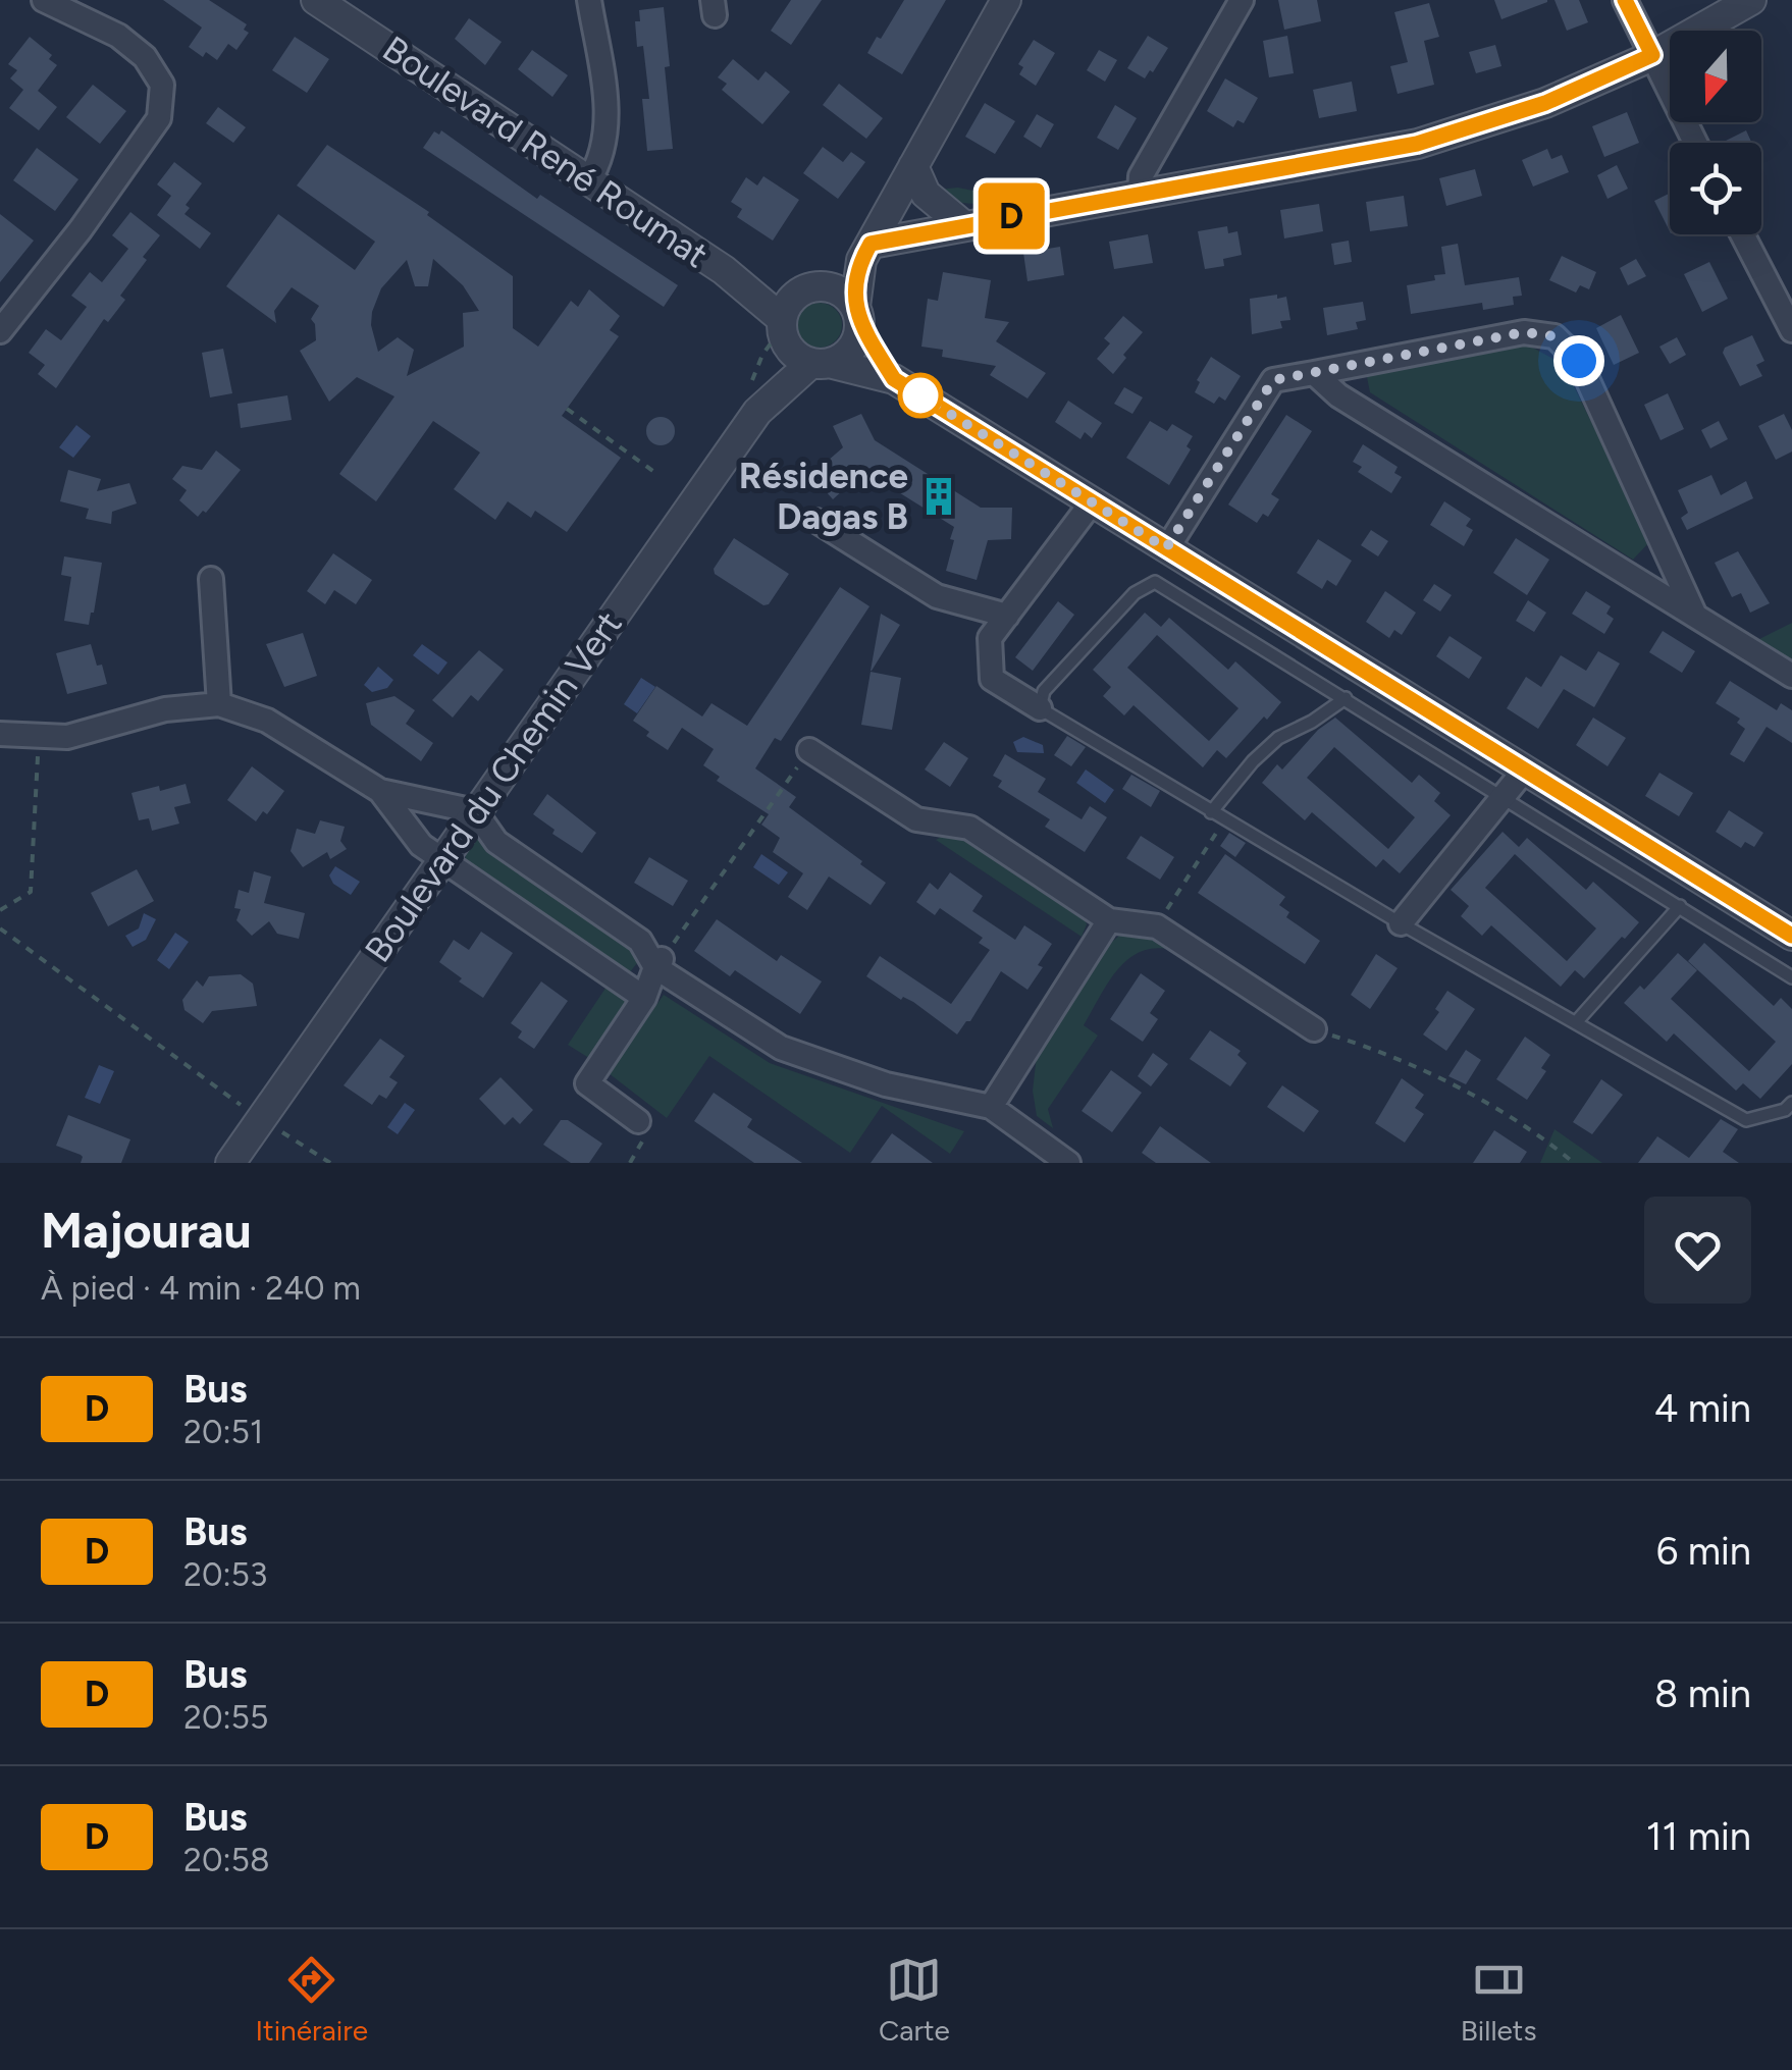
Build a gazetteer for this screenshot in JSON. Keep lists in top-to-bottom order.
{
  "streets": {
    "street": ["Boulevard René Roumat", "Boulevard du Chemin Vert"]
  },
  "crossings": [
    ["Boulevard René Roumat", "Boulevard du Chemin Vert"]
  ],
  "places": {
    "building": ["Résidence Dagas B"]
  },
  "lines": ["bus line D"],
  "north": "bottom",
  "page": {
    "on_map": "D",
    "heading": ["Majourau", "À pied · 4 min · 240 m"],
    "list": [
      {
        "mark": "D",
        "name": "Bus",
        "note": "20:51",
        "value": "4 min"
      },
      {
        "mark": "D",
        "name": "Bus",
        "note": "20:53",
        "value": "6 min"
      },
      {
        "mark": "D",
        "name": "Bus",
        "note": "20:55",
        "value": "8 min"
      },
      {
        "mark": "D",
        "name": "Bus",
        "note": "20:58",
        "value": "11 min"
      }
    ],
    "tabs": ["Itinéraire", "Carte", "Billets"]
  }
}
